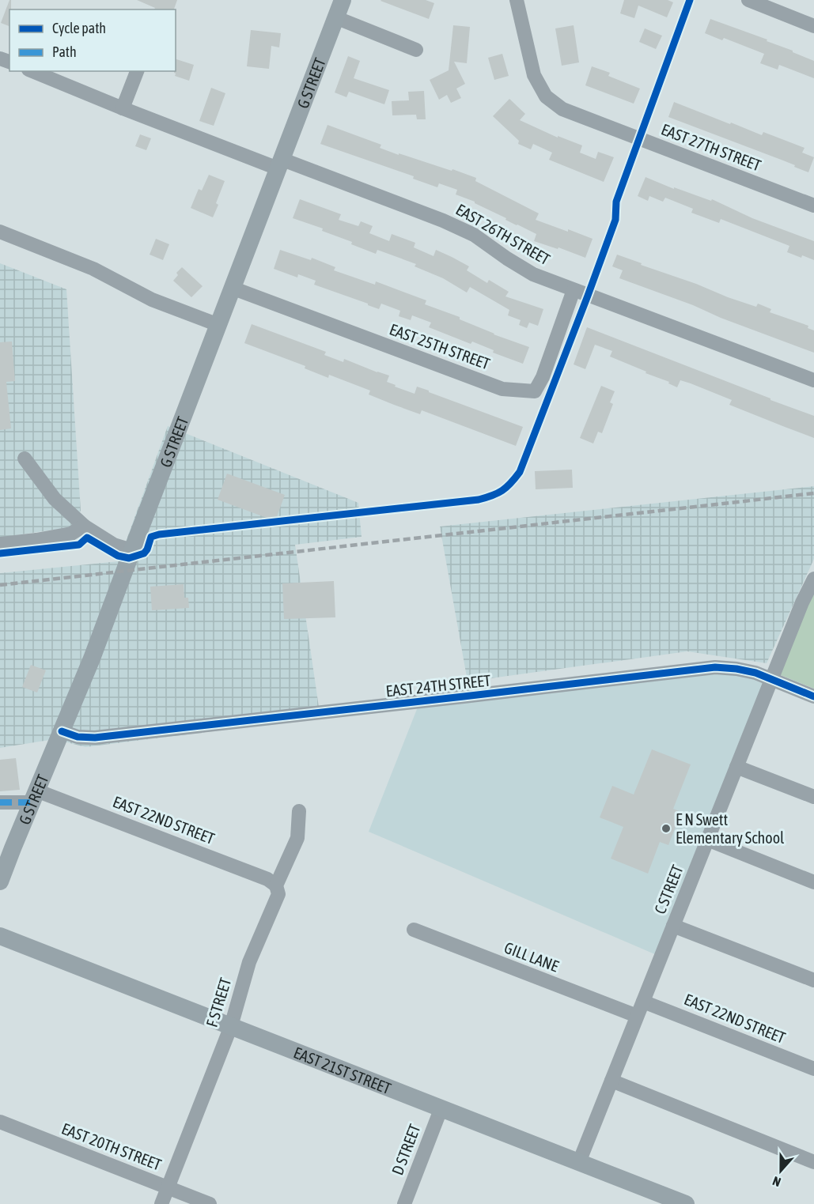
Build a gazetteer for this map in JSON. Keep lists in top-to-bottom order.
{
  "streets": {
    "main road": ["G STREET", "EAST 21ST STREET"],
    "street": [
      "EAST 27TH STREET",
      "EAST 26TH STREET",
      "EAST 25TH STREET",
      "EAST 24TH STREET",
      "EAST 22ND STREET",
      "C STREET",
      "GILL LANE",
      "F STREET",
      "EAST 20TH STREET",
      "D STREET"
    ]
  },
  "crossings": [
    ["G STREET", "EAST 26TH STREET"],
    ["G STREET", "EAST 25TH STREET"],
    ["G STREET", "EAST 24TH STREET"],
    ["G STREET", "EAST 22ND STREET"],
    ["EAST 26TH STREET", "EAST 25TH STREET"],
    ["EAST 24TH STREET", "C STREET"],
    ["EAST 22ND STREET", "C STREET"],
    ["EAST 22ND STREET", "F STREET"],
    ["C STREET", "GILL LANE"],
    ["C STREET", "EAST 21ST STREET"],
    ["F STREET", "EAST 21ST STREET"],
    ["F STREET", "EAST 20TH STREET"],
    ["EAST 21ST STREET", "D STREET"]
  ],
  "places": ["E N Swett Elementary School"],
  "legend": ["Cycle path", "Path"],
  "north": "bottom"
}
